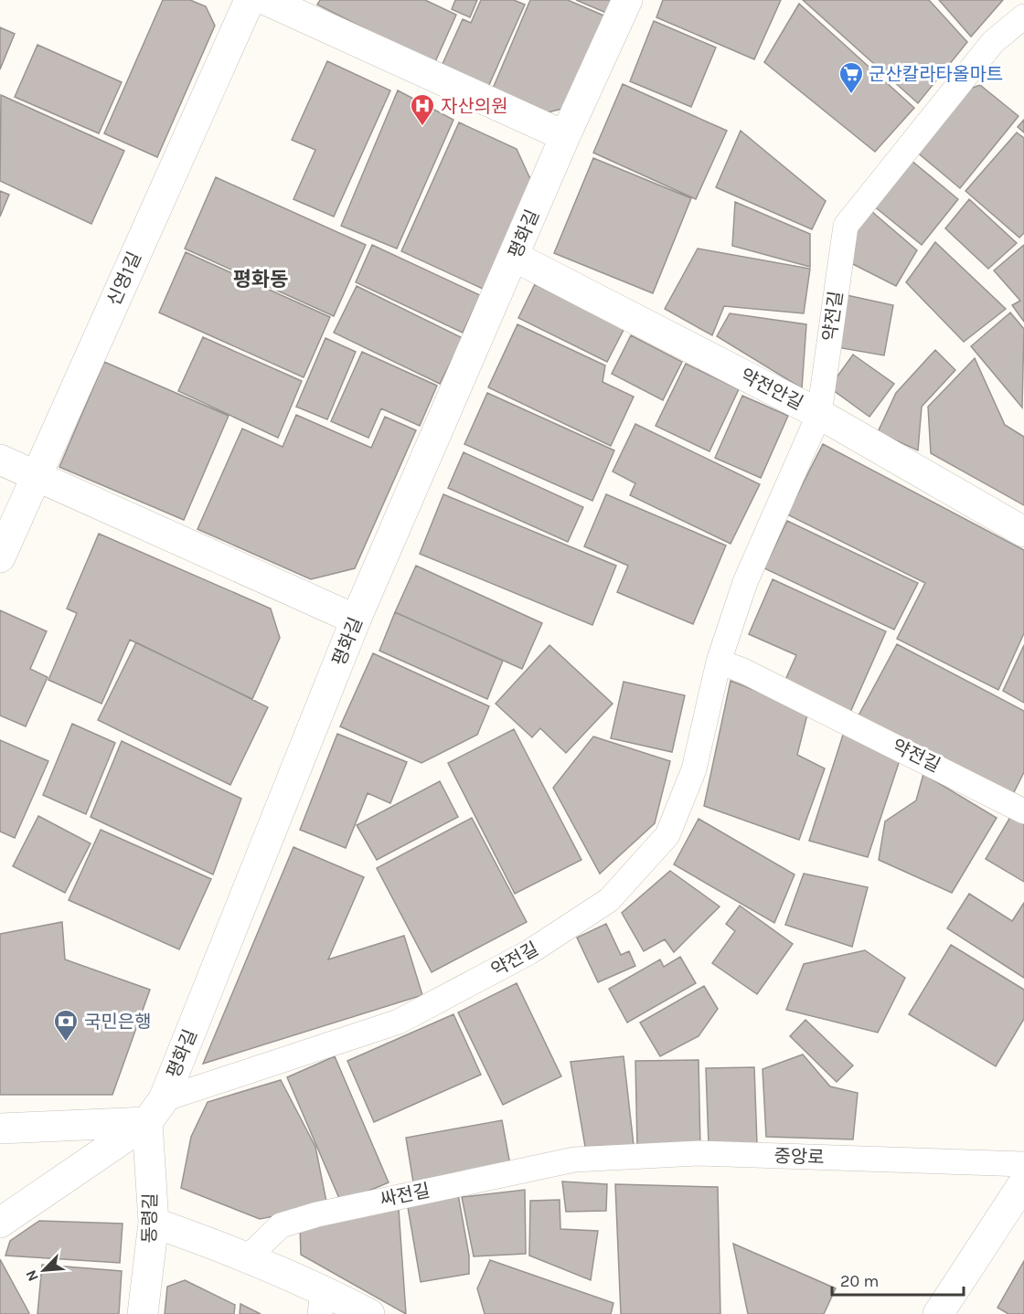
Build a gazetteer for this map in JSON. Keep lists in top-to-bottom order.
{
  "streets": {
    "street": [
      "평화길",
      "신영1길",
      "약전안길",
      "동령길"
    ],
    "lane": ["약전길", "중앙로", "싸전길"]
  },
  "crossings": [
    ["평화길", "약전길"],
    ["평화길", "약전안길"],
    ["평화길", "동령길"],
    ["약전길", "약전안길"],
    ["약전길", "동령길"],
    ["중앙로", "싸전길"]
  ],
  "districts": ["평화동"],
  "places": {
    "supermarket": ["군산칼라타올마트"],
    "hospital": ["자산의원"],
    "bank": ["국민은행"]
  },
  "scale_bar": "20 m",
  "north": "bottom left"
}
